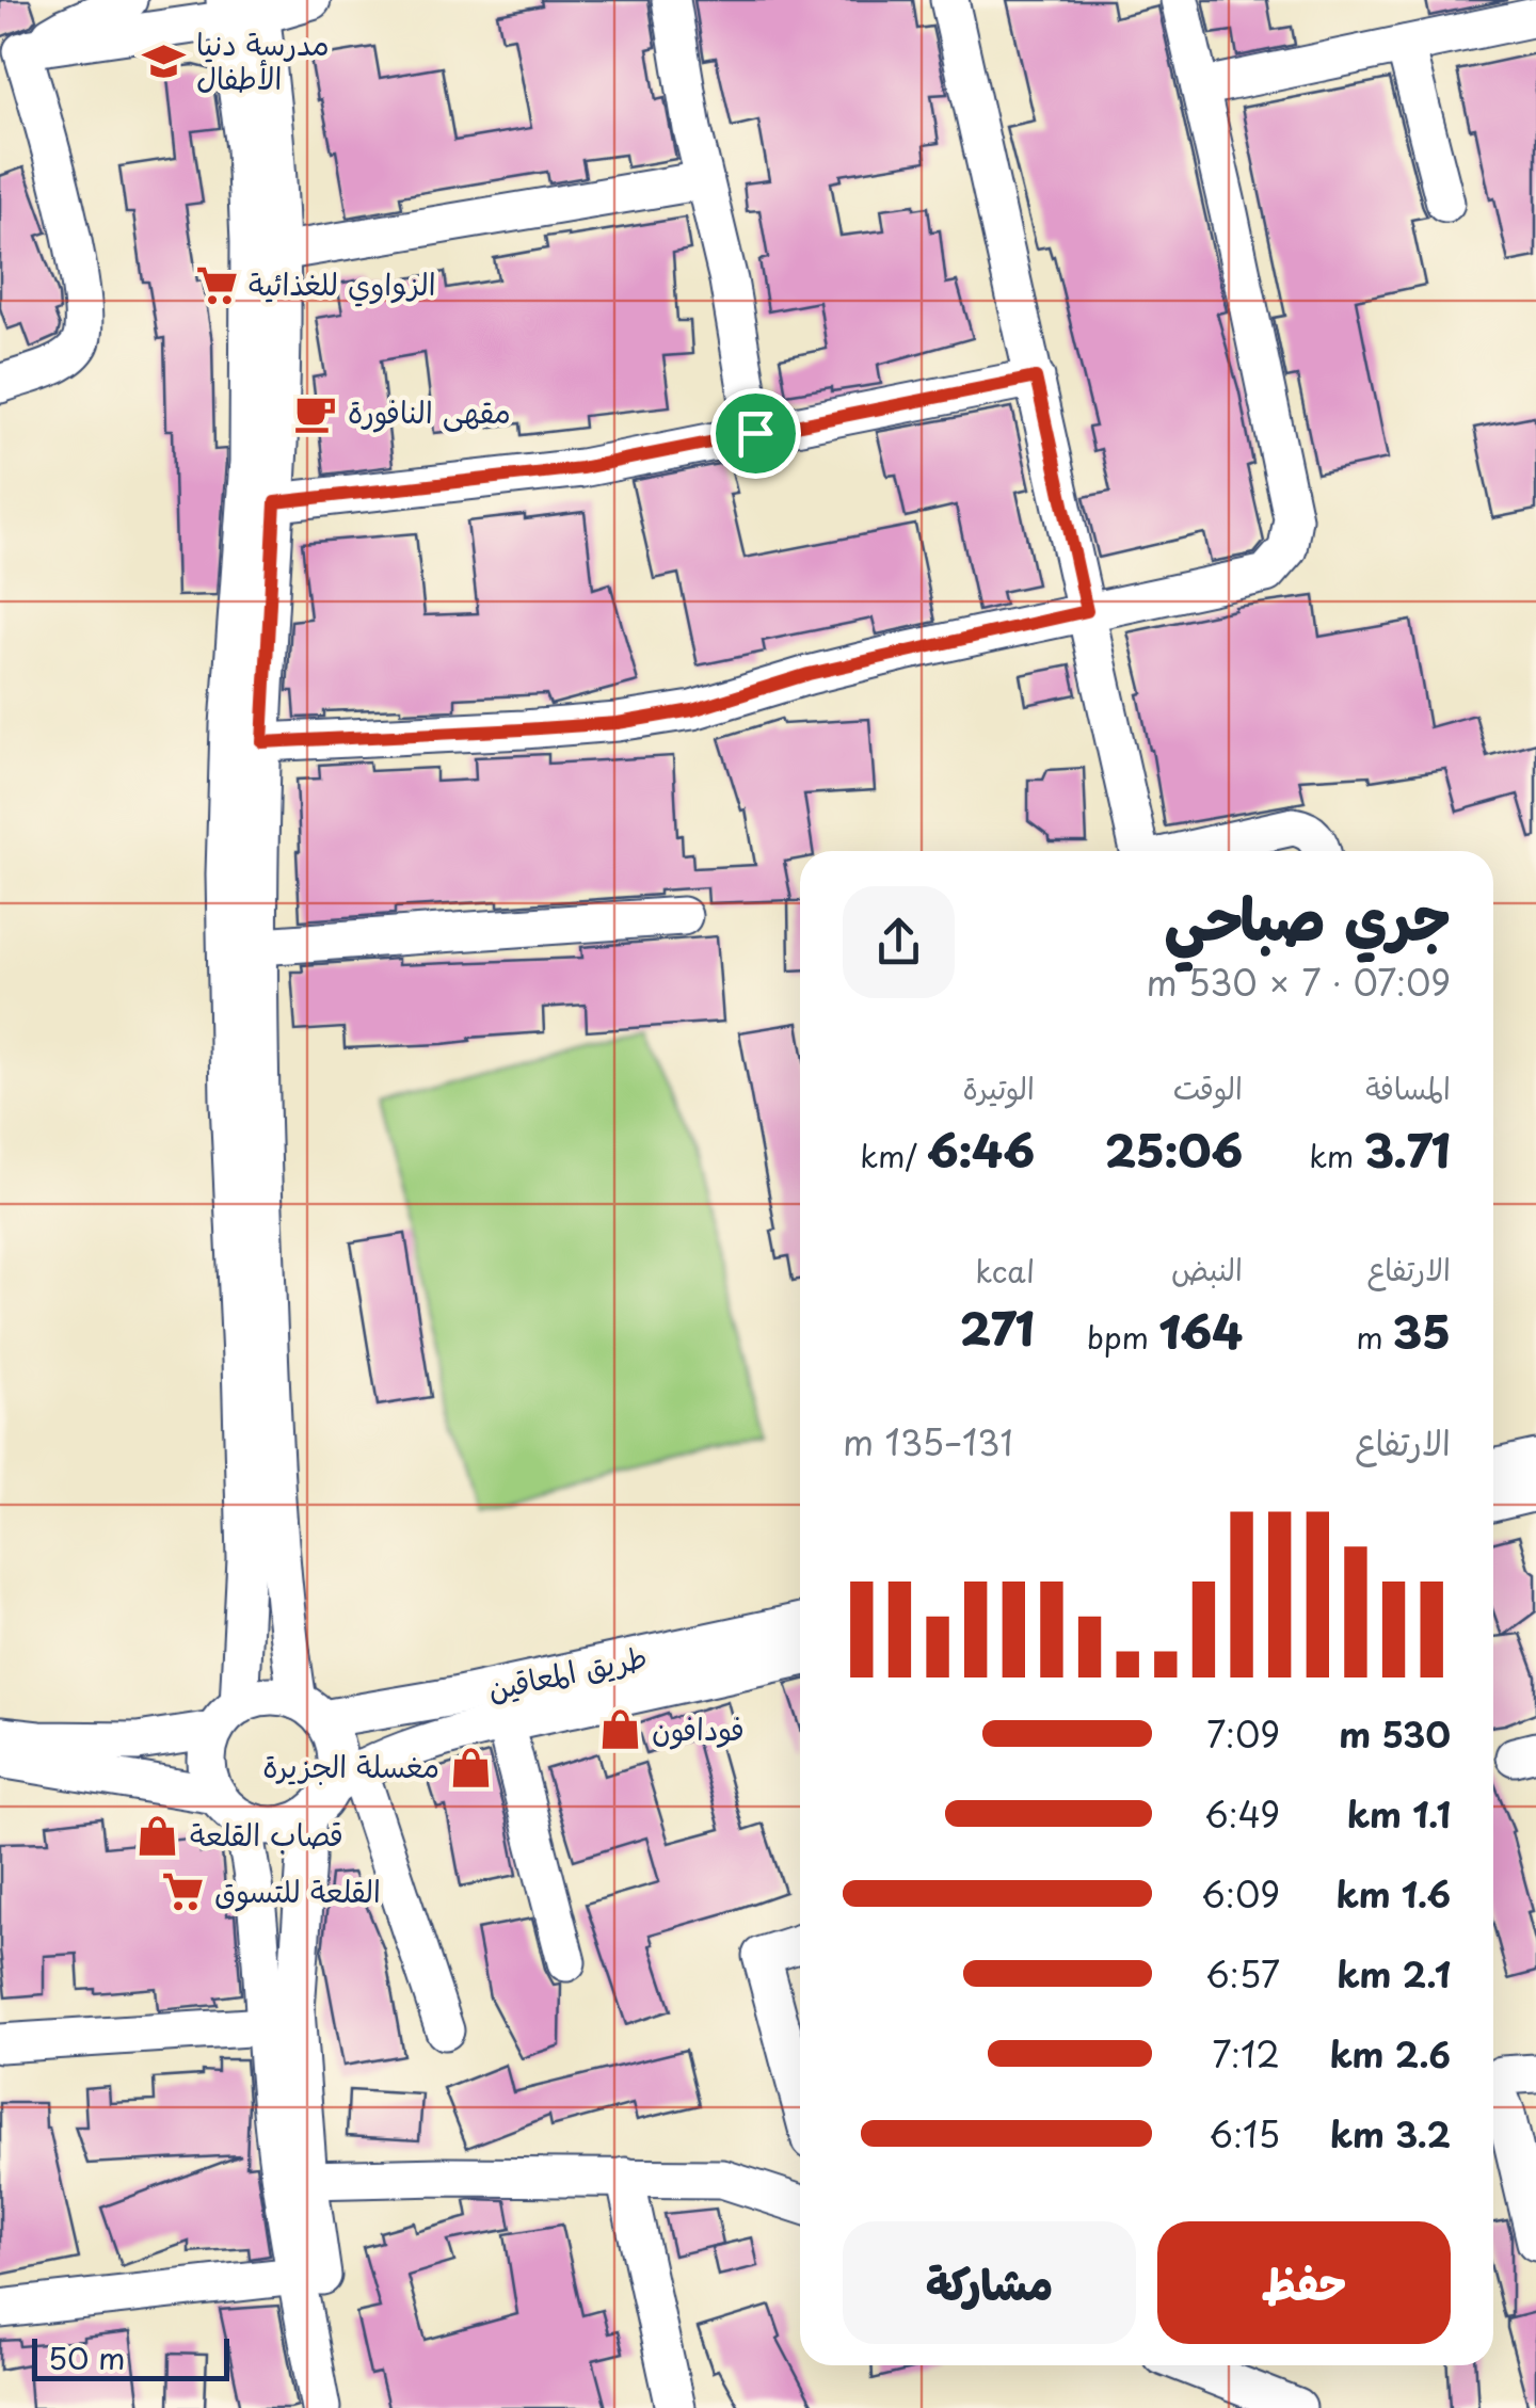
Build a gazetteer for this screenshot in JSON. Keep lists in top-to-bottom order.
{
  "streets": {
    "street": ["طريق المعاقين"]
  },
  "places": {
    "school or university": ["مدرسة دنيا الأطفال"],
    "supermarket": ["الزواوي للغذائية", "القلعة للتسوق"],
    "cafe": ["مقهى النافورة"],
    "shop": ["فودافون", "مغسلة الجزيرة", "قصاب القلعة"]
  },
  "scale_bar": "50 m",
  "page": {
    "heading": ["جري صباحي", "07:09 · 7 × 530 m"],
    "stats": [
      ["المسافة", "3.71 km"],
      ["الوقت", "25:06"],
      ["الوتيرة", "6:46 /km"],
      ["الارتفاع", "35 m"],
      ["النبض", "164 bpm"],
      ["kcal", "271"]
    ],
    "chart": ["الارتفاع", "131–135 m"],
    "list": [
      {
        "name": "530 m",
        "note": "7:09"
      },
      {
        "name": "1.1 km",
        "note": "6:49"
      },
      {
        "name": "1.6 km",
        "note": "6:09"
      },
      {
        "name": "2.1 km",
        "note": "6:57"
      },
      {
        "name": "2.6 km",
        "note": "7:12"
      },
      {
        "name": "3.2 km",
        "note": "6:15"
      }
    ],
    "buttons": ["حفظ", "مشاركة"],
    "scale": "50 m"
  }
}
